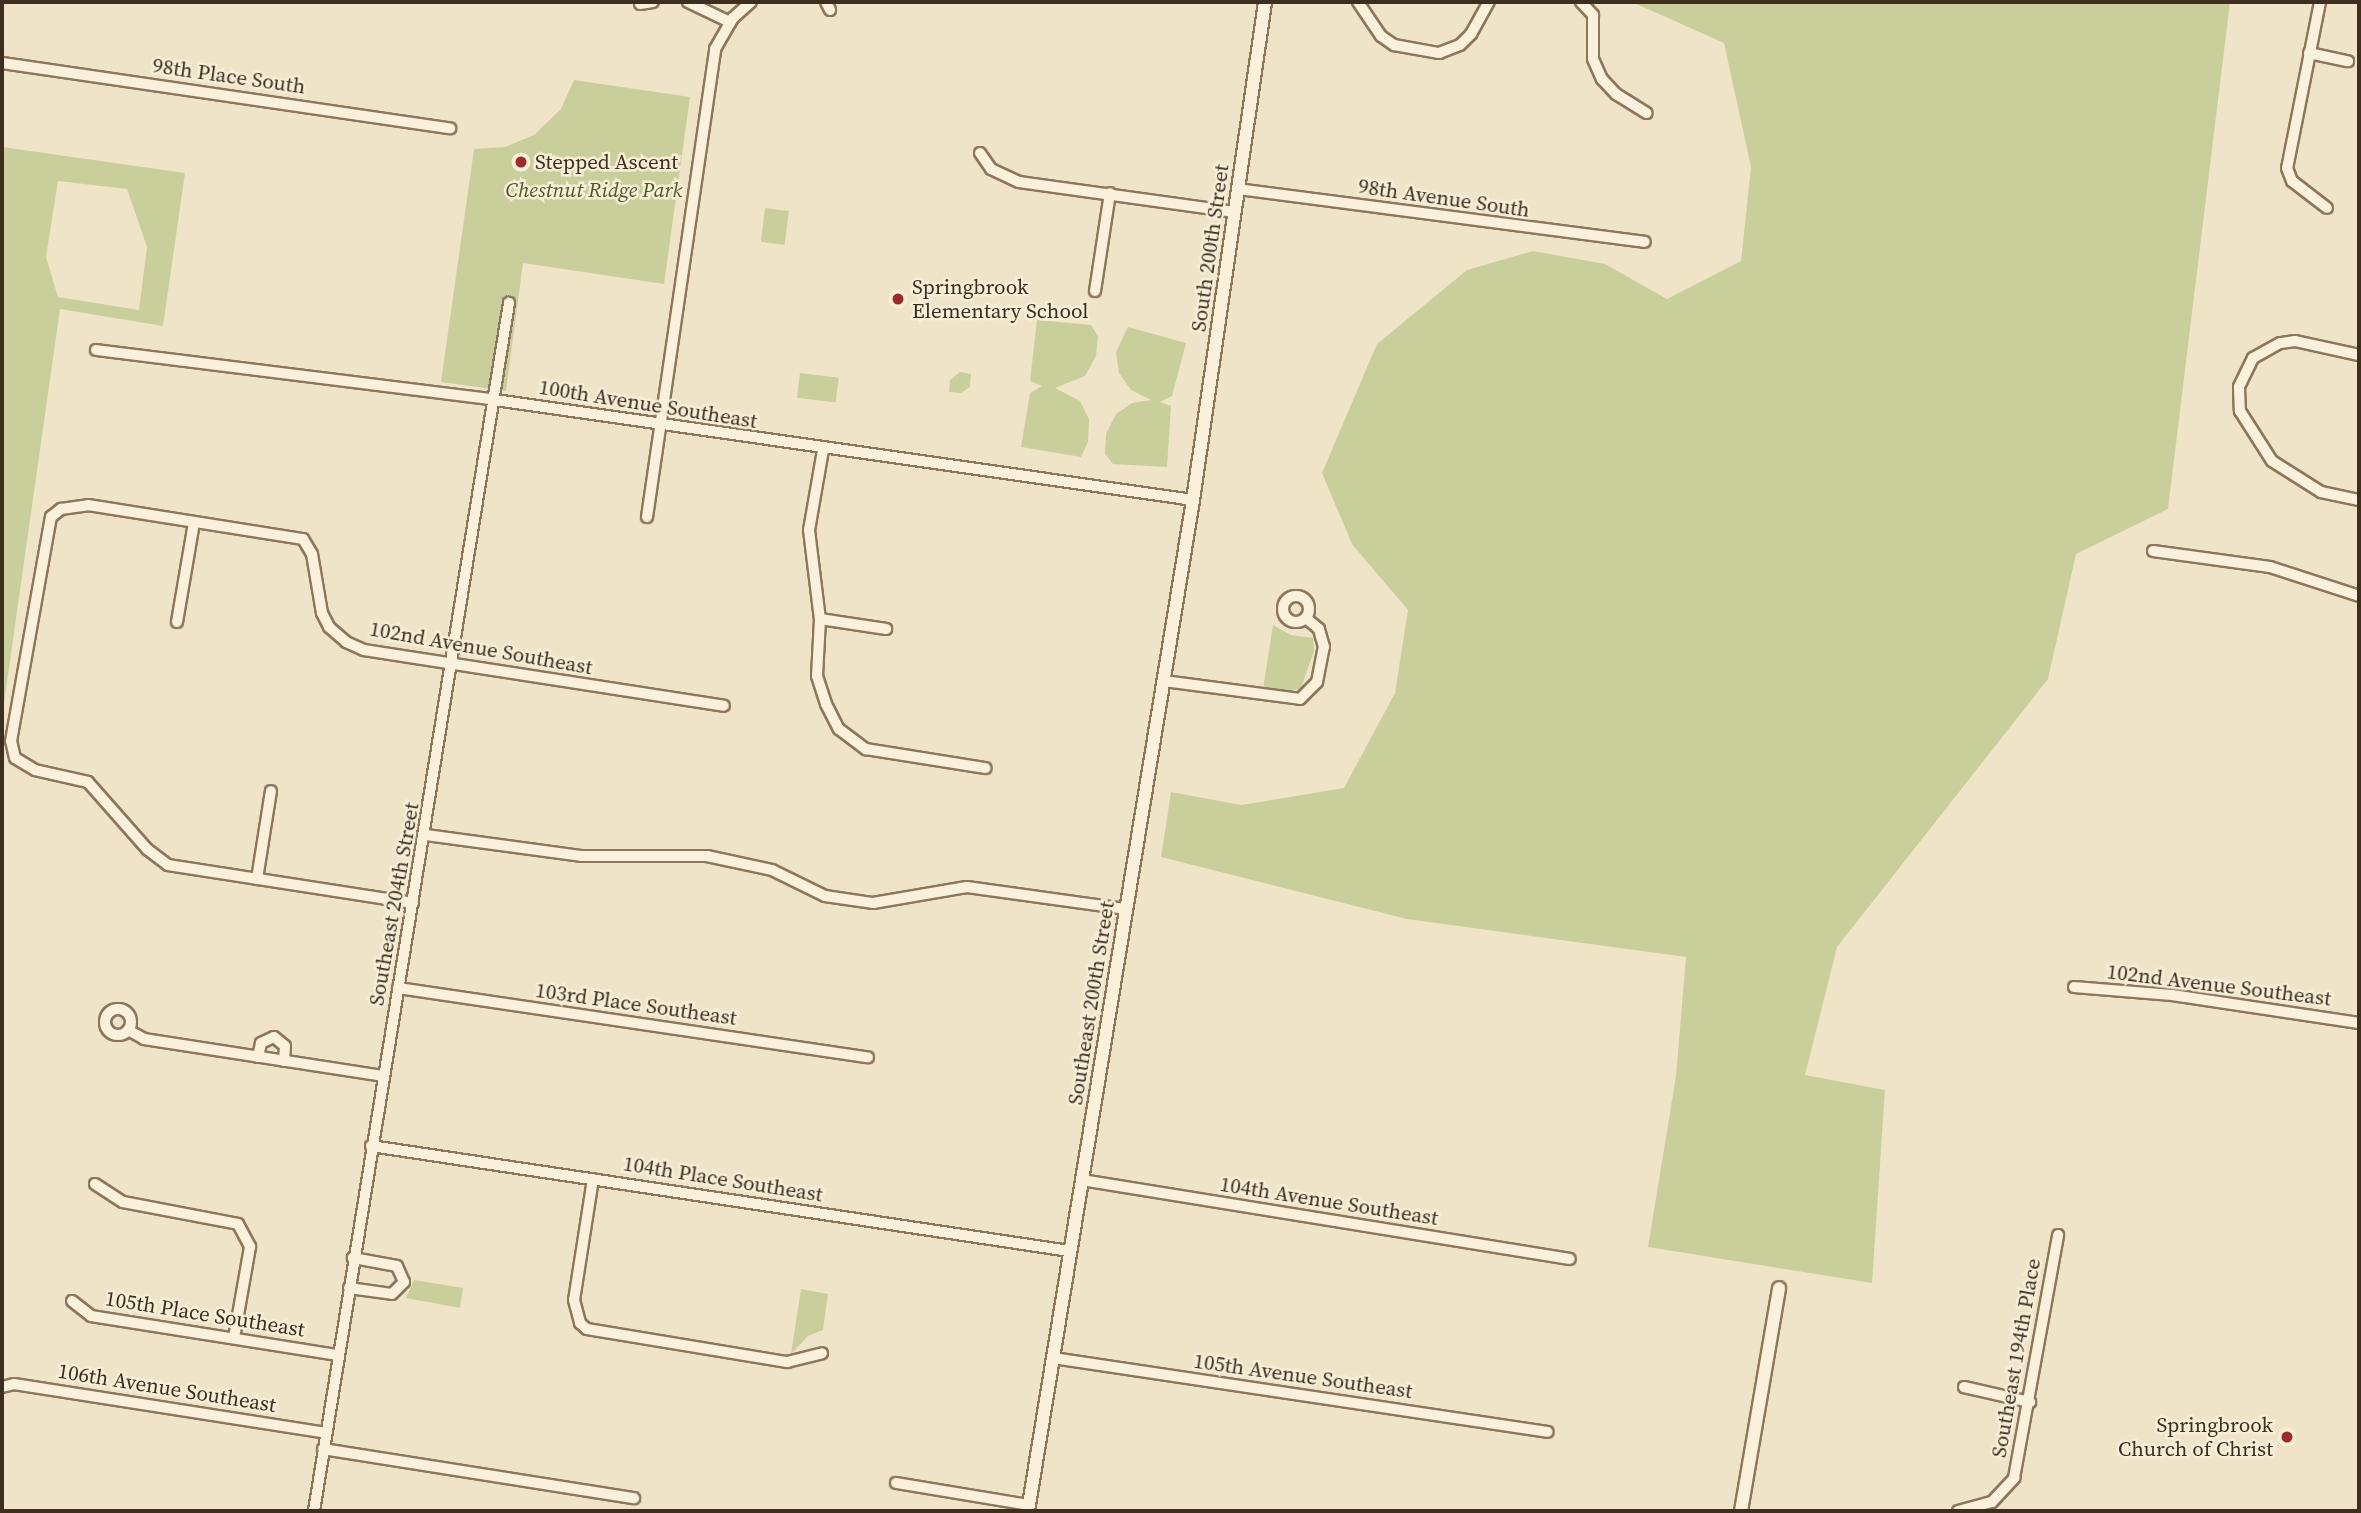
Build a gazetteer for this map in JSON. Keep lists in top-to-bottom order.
{
  "streets": {
    "street": [
      "98th Place South",
      "98th Avenue South",
      "South 200th Street",
      "100th Avenue Southeast",
      "102nd Avenue Southeast",
      "Southeast 204th Street",
      "Southeast 200th Street",
      "103rd Place Southeast",
      "104th Place Southeast",
      "104th Avenue Southeast",
      "105th Place Southeast",
      "Southeast 194th Place",
      "105th Avenue Southeast",
      "106th Avenue Southeast"
    ]
  },
  "crossings": [
    ["98th Avenue South", "South 200th Street"],
    ["South 200th Street", "100th Avenue Southeast"],
    ["South 200th Street", "Southeast 200th Street"],
    ["100th Avenue Southeast", "Southeast 204th Street"],
    ["100th Avenue Southeast", "Southeast 200th Street"],
    ["102nd Avenue Southeast", "Southeast 204th Street"],
    ["Southeast 204th Street", "103rd Place Southeast"],
    ["Southeast 204th Street", "104th Place Southeast"],
    ["Southeast 204th Street", "105th Place Southeast"],
    ["Southeast 204th Street", "106th Avenue Southeast"],
    ["Southeast 200th Street", "104th Place Southeast"],
    ["Southeast 200th Street", "104th Avenue Southeast"],
    ["Southeast 200th Street", "105th Avenue Southeast"]
  ],
  "parks": ["Chestnut Ridge Park"],
  "places": ["Stepped Ascent", "Springbrook Elementary School", "Springbrook Church of Christ"]
}
